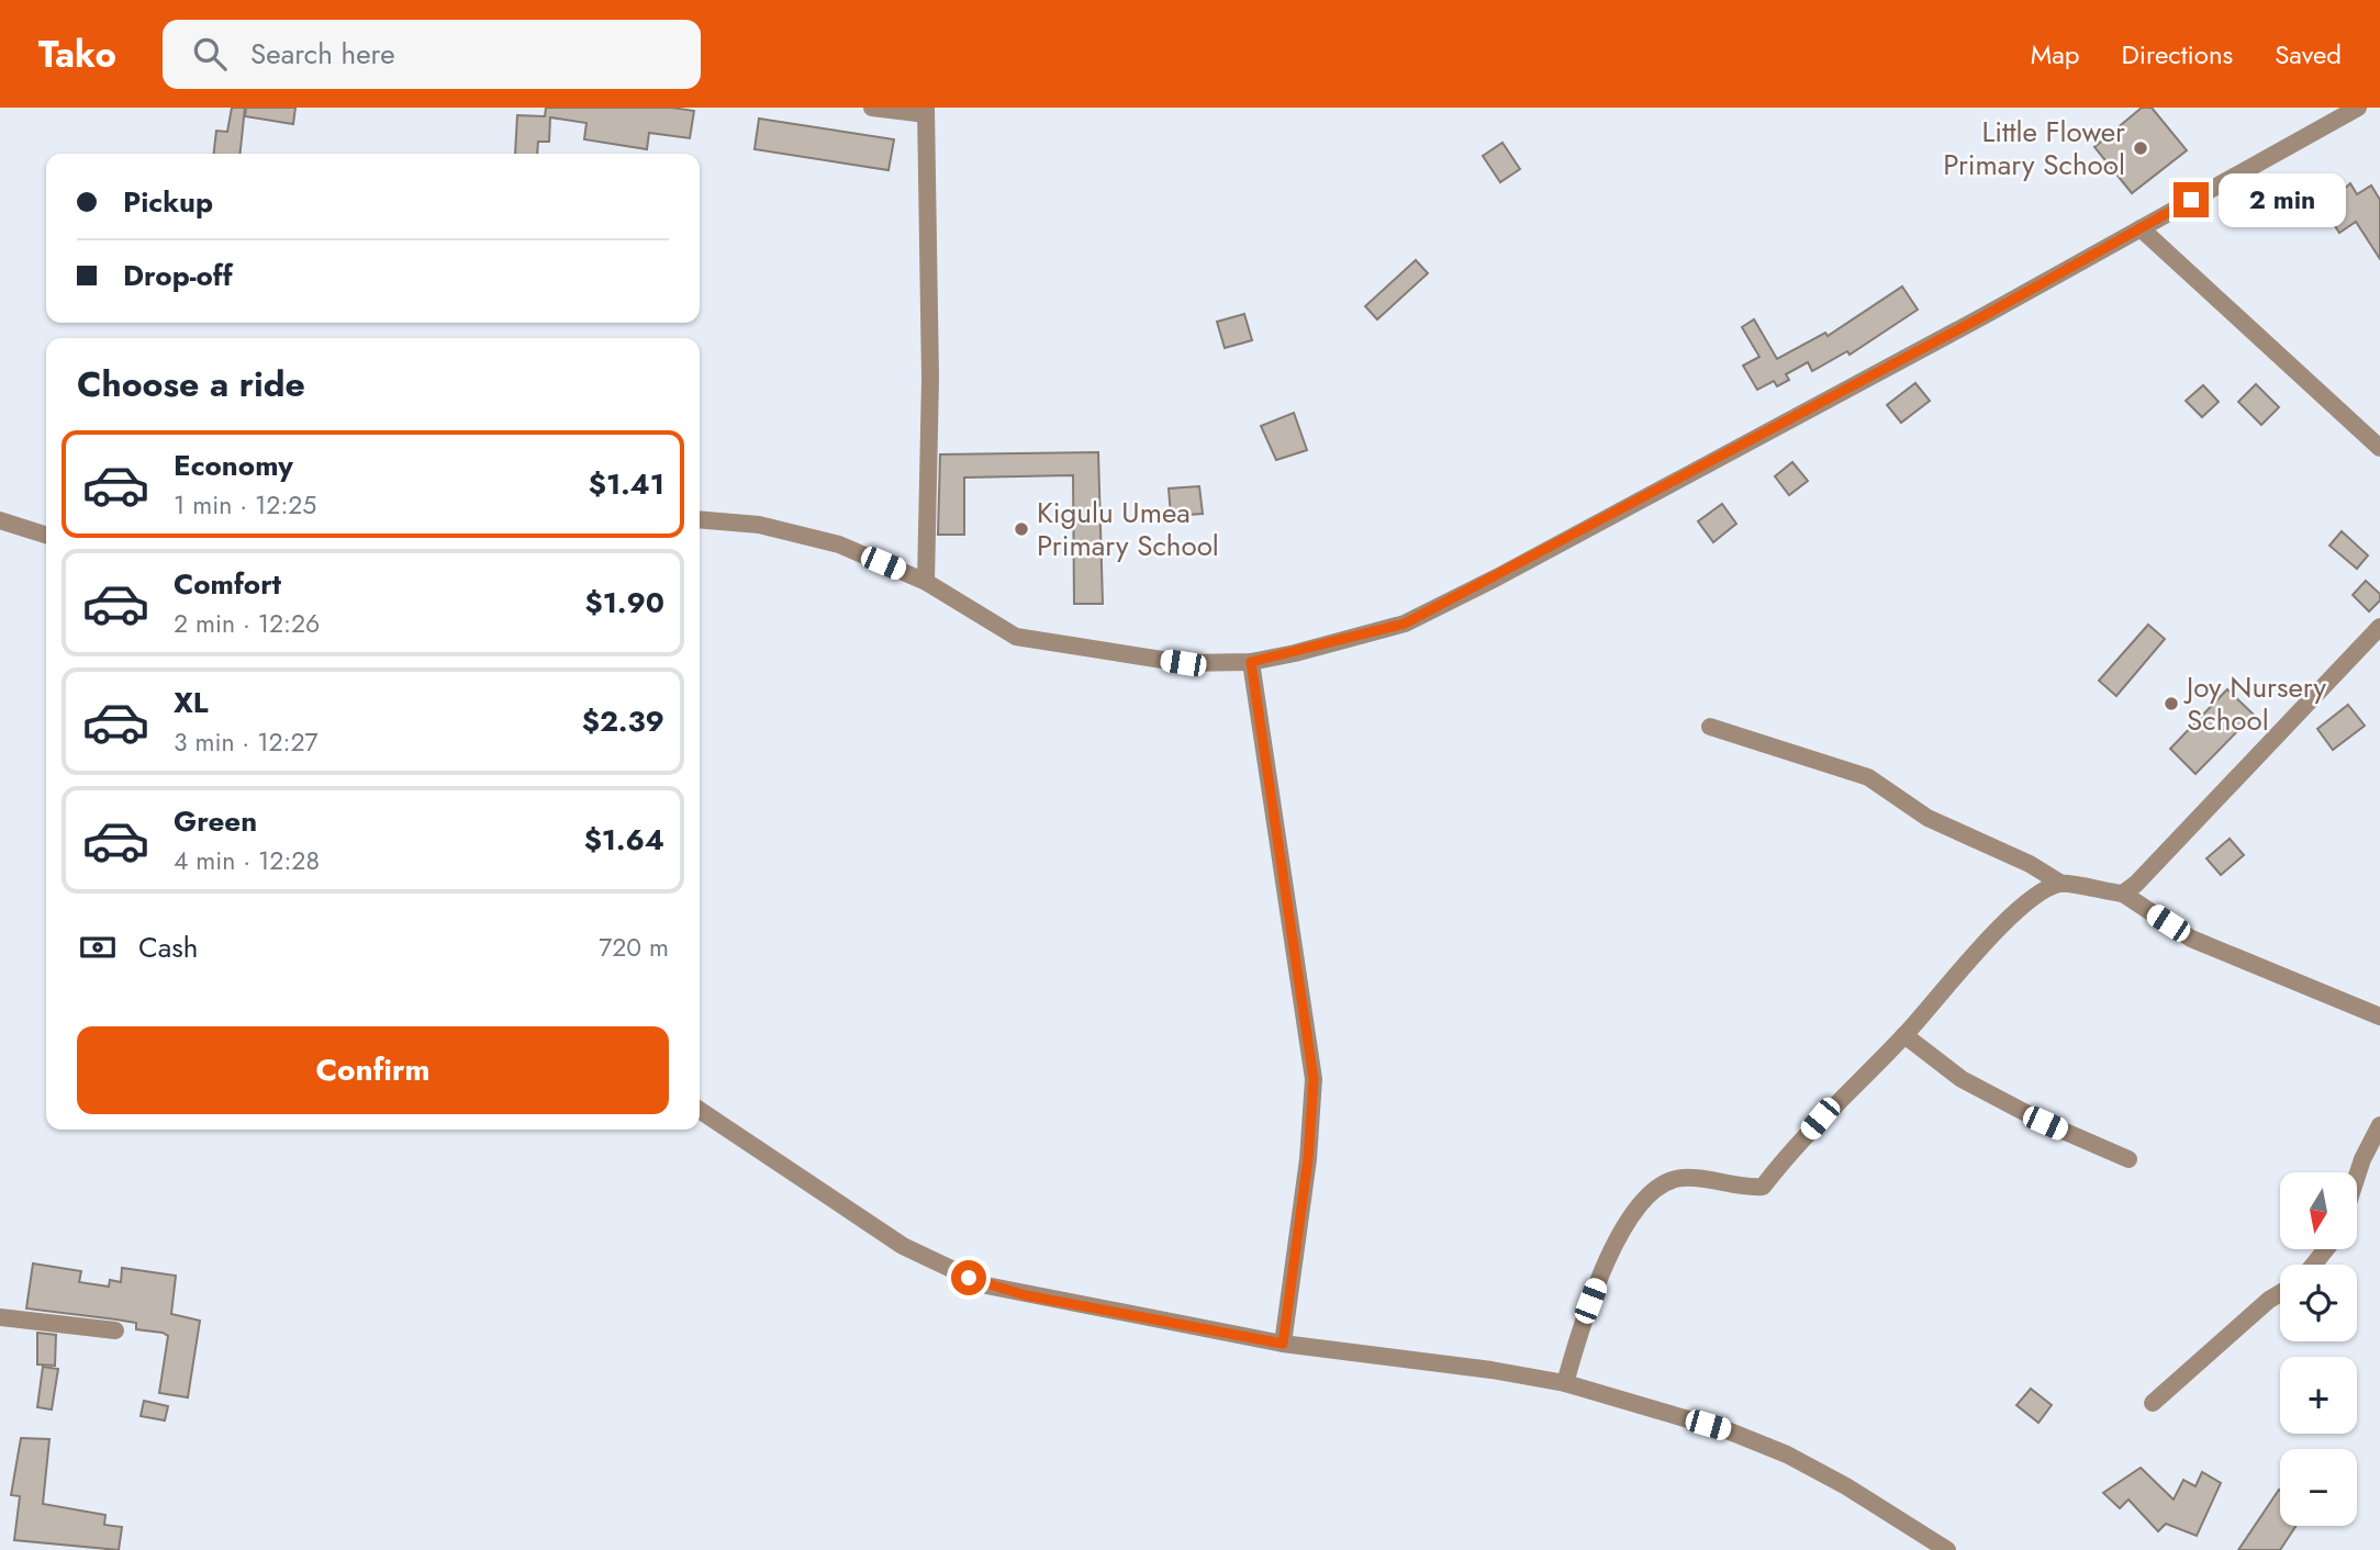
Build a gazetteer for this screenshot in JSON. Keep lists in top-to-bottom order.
{
  "places": ["Little Flower Primary School", "Kigulu Umea Primary School", "Joy Nursery School"],
  "north": "bottom",
  "page": {
    "header": "Tako",
    "search": "Search here",
    "nav": ["Map", "Directions", "Saved"],
    "banner": ["Pickup", "Drop-off"],
    "bubble": "2 min",
    "heading": "Choose a ride",
    "list": [
      {
        "name": "Economy",
        "note": "1 min · 12:25",
        "value": "$1.41"
      },
      {
        "name": "Comfort",
        "note": "2 min · 12:26",
        "value": "$1.90"
      },
      {
        "name": "XL",
        "note": "3 min · 12:27",
        "value": "$2.39"
      },
      {
        "name": "Green",
        "note": "4 min · 12:28",
        "value": "$1.64"
      }
    ],
    "pay": ["Cash", "720 m"],
    "buttons": "Confirm",
    "map_buttons": ["+", "−"]
  }
}
